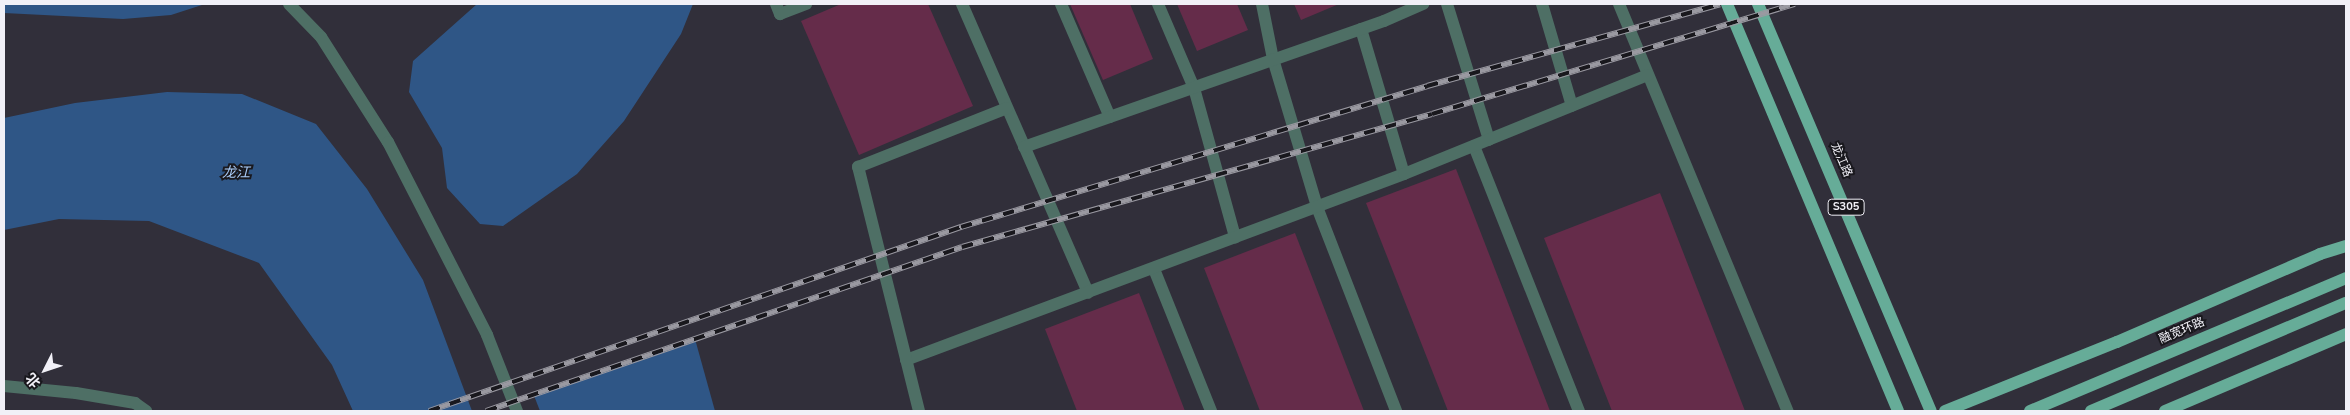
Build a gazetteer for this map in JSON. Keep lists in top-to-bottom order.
{
  "streets": {
    "main road": ["龙江路", "S305", "融宽环路"]
  },
  "water": ["龙江"],
  "north": "bottom left"
}
